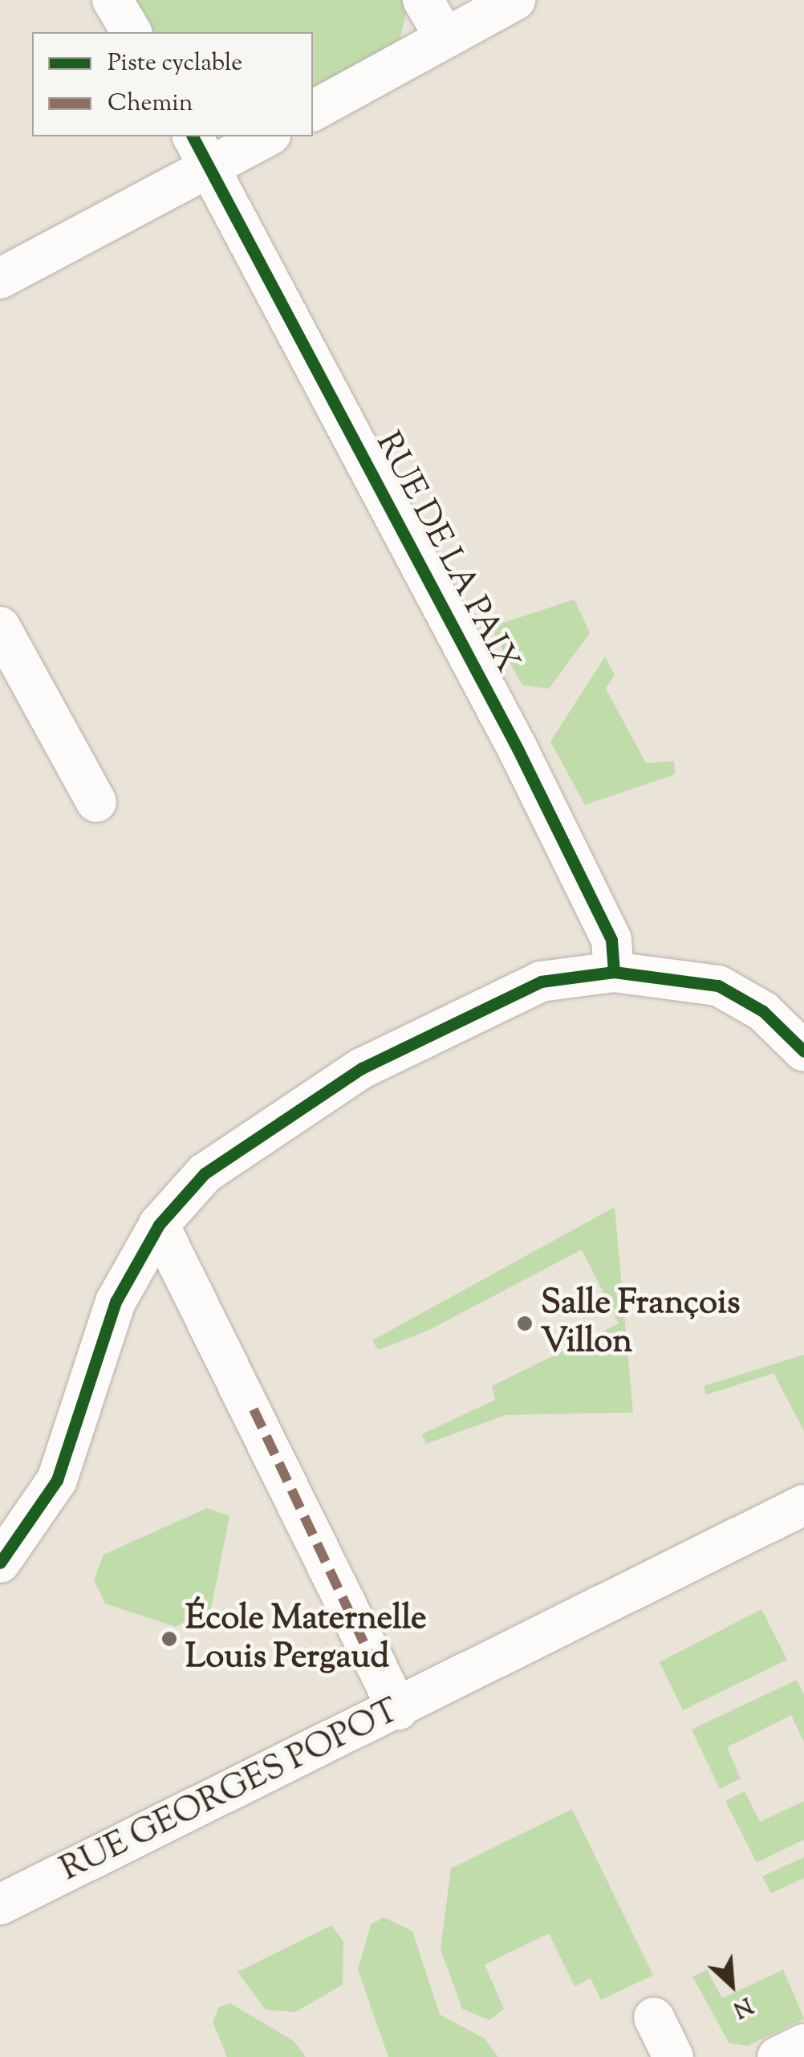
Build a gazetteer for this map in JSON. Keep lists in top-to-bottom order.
{
  "streets": {
    "street": ["RUE DE LA PAIX", "RUE GEORGES POPOT"]
  },
  "places": ["Salle François Villon", "École Maternelle Louis Pergaud"],
  "legend": ["Piste cyclable", "Chemin"],
  "north": "bottom right"
}
